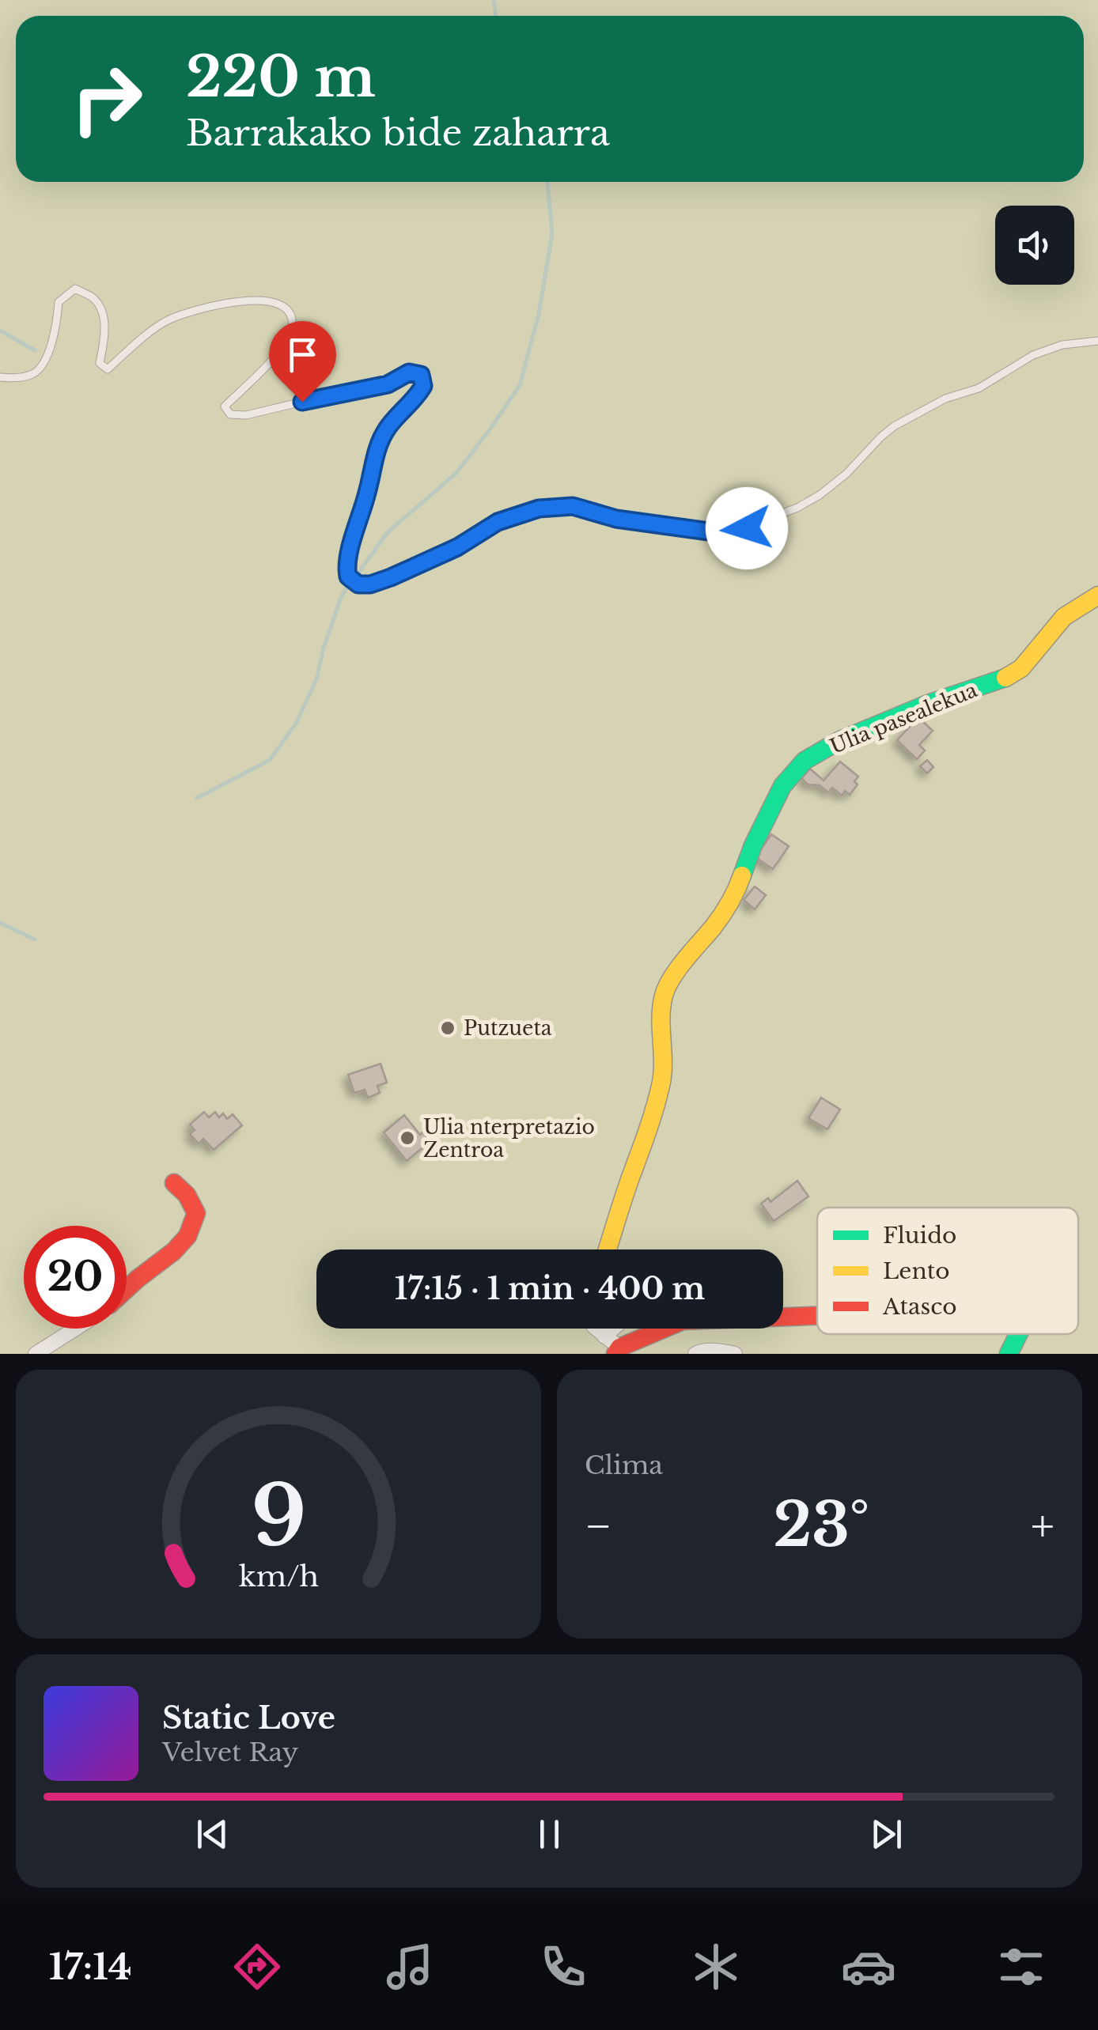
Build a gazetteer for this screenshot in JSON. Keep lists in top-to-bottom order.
{
  "streets": {
    "street": ["Ulia pasealekua"]
  },
  "places": ["Putzueta", "Ulia nterpretazio Zentroa"],
  "legend": ["Fluido", "Lento", "Atasco"],
  "page": {
    "turn": ["220 m", "Barrakako bide zaharra"],
    "limit": "20",
    "trip": "17:15 · 1 min · 400 m",
    "tile": "Clima",
    "heat": ["−", "23°", "+"],
    "song": ["Static Love", "Velvet Ray"],
    "tabs": "17:14",
    "gauge": ["9", "km/h"]
  }
}
